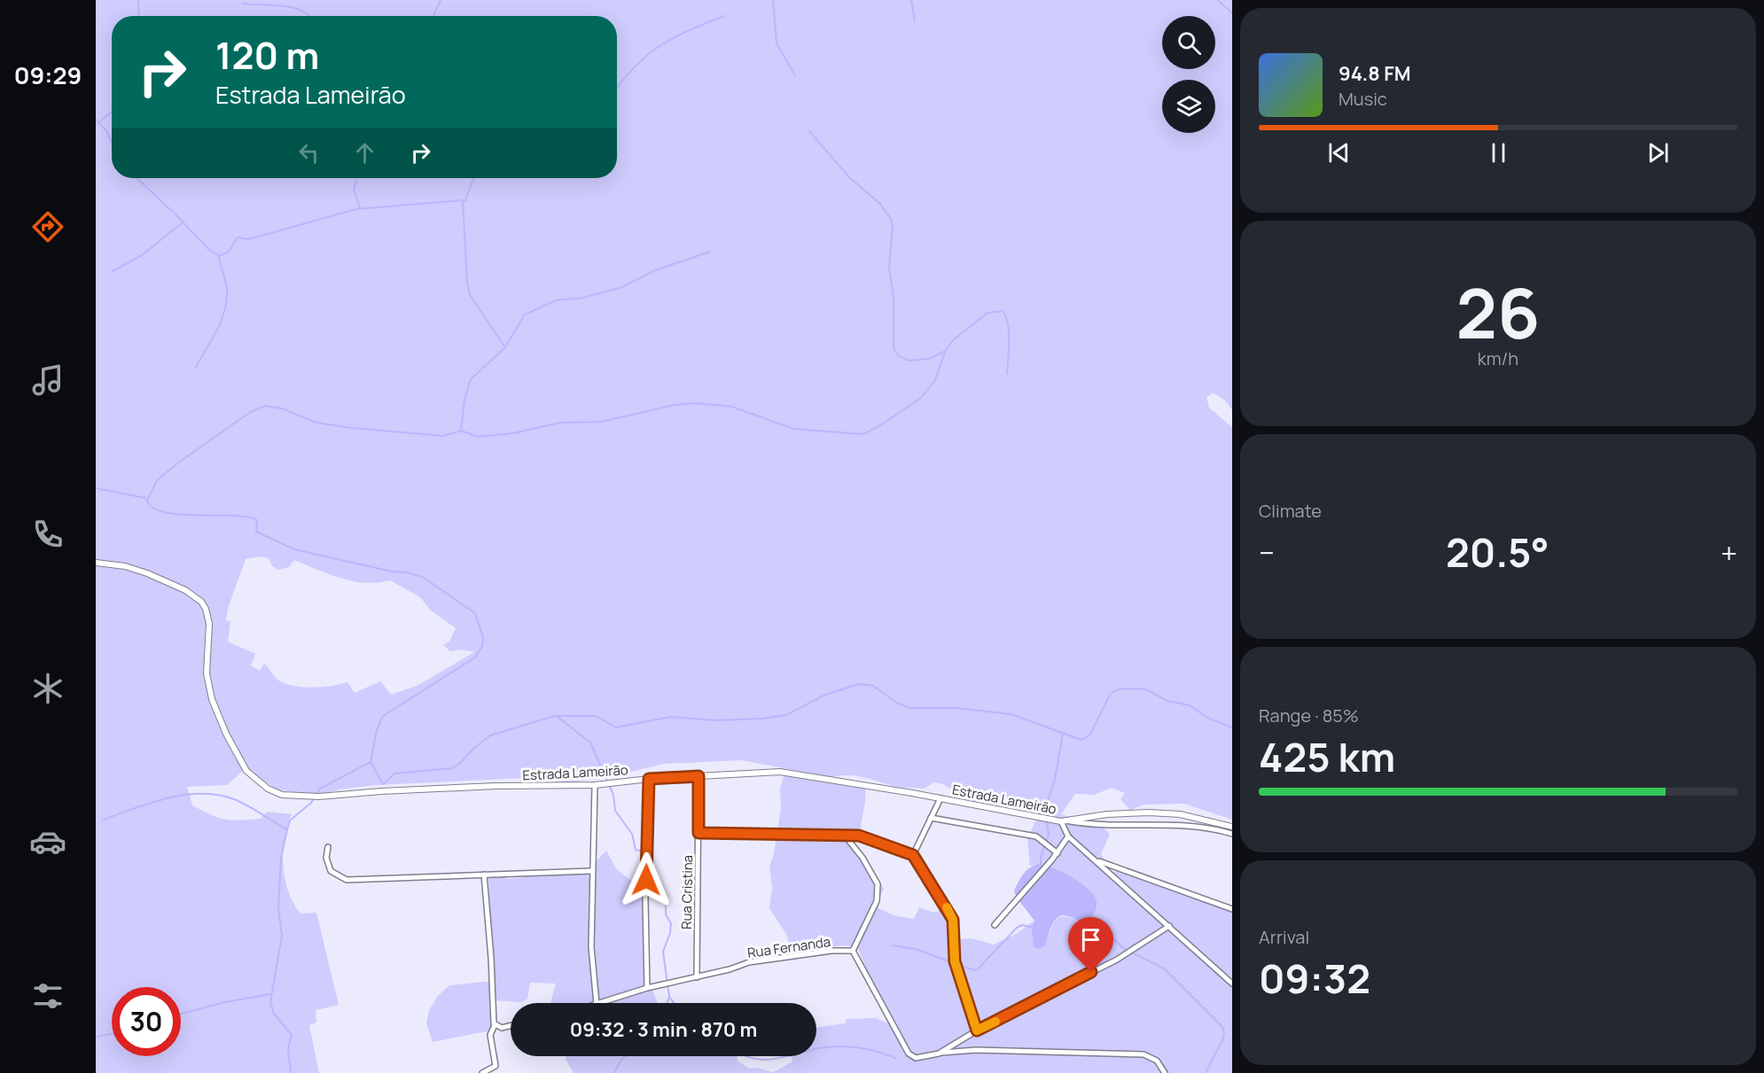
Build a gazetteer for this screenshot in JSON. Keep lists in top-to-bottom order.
{
  "streets": {
    "street": ["Estrada Lameirão", "Rua Cristina", "Rua Fernanda"]
  },
  "crossings": [
    ["Estrada Lameirão", "Rua Cristina"],
    ["Rua Cristina", "Rua Fernanda"]
  ],
  "page": {
    "tabs": "09:29",
    "turn": ["120 m", "Estrada Lameirão"],
    "song": ["94.8 FM", "Music"],
    "tile": [
      ["26", "km/h"],
      "Climate",
      ["Range · 85%", "425 km"],
      ["Arrival", "09:32"]
    ],
    "heat": ["−", "20.5°", "+"],
    "limit": "30",
    "trip": "09:32 · 3 min · 870 m"
  }
}
